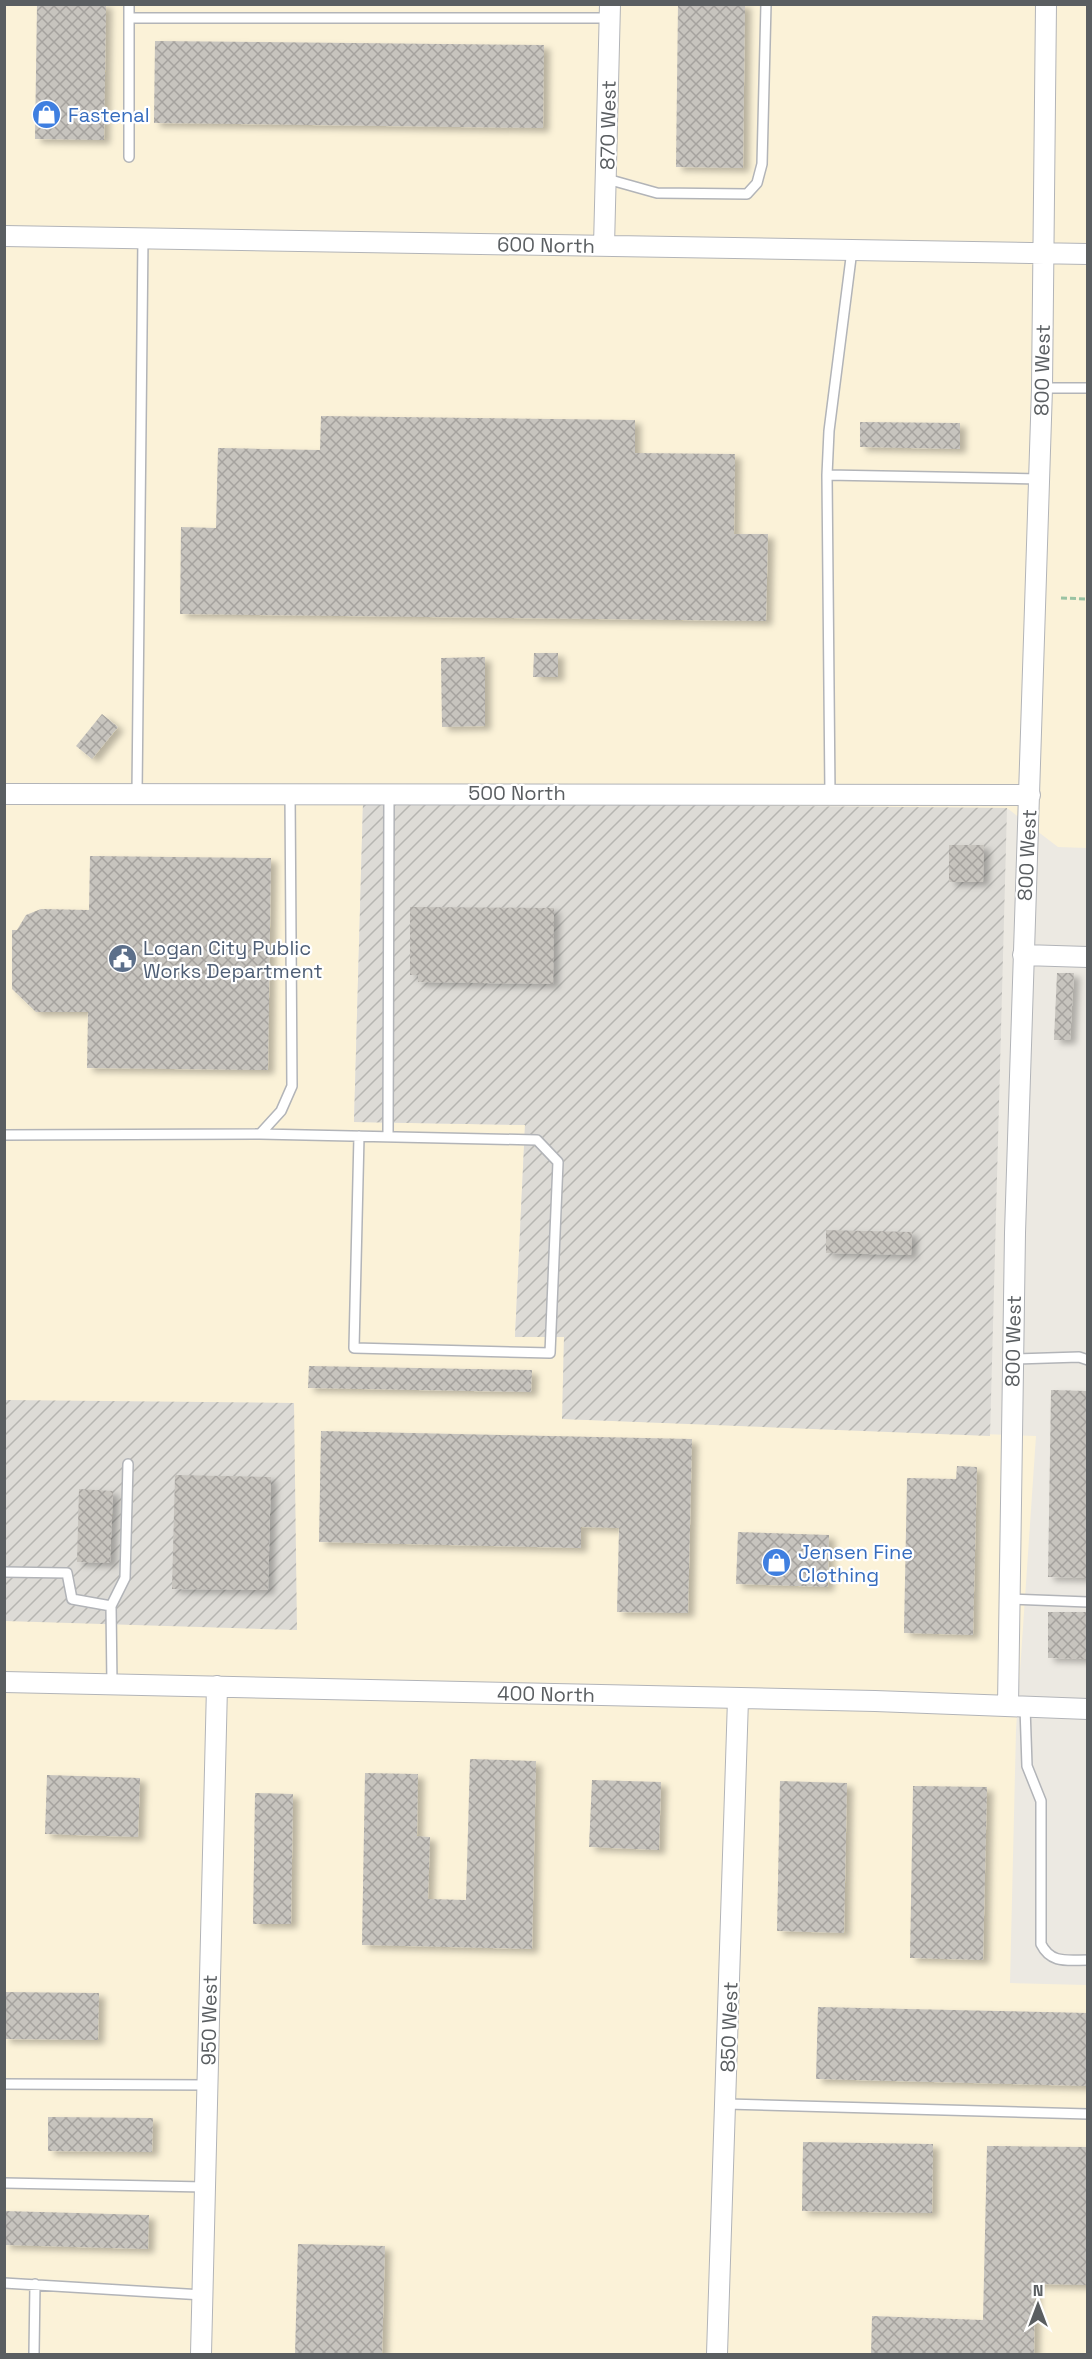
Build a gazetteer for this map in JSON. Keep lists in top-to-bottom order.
{
  "streets": {
    "street": [
      "870 West",
      "600 North",
      "800 West",
      "500 North",
      "400 North",
      "950 West",
      "850 West"
    ]
  },
  "crossings": [
    ["870 West", "600 North"],
    ["600 North", "800 West"],
    ["800 West", "500 North"],
    ["800 West", "400 North"],
    ["400 North", "950 West"],
    ["400 North", "850 West"]
  ],
  "places": {
    "shop": ["Fastenal", "Jensen Fine Clothing"],
    "public building": ["Logan City Public Works Department"]
  },
  "north": "top"
}
